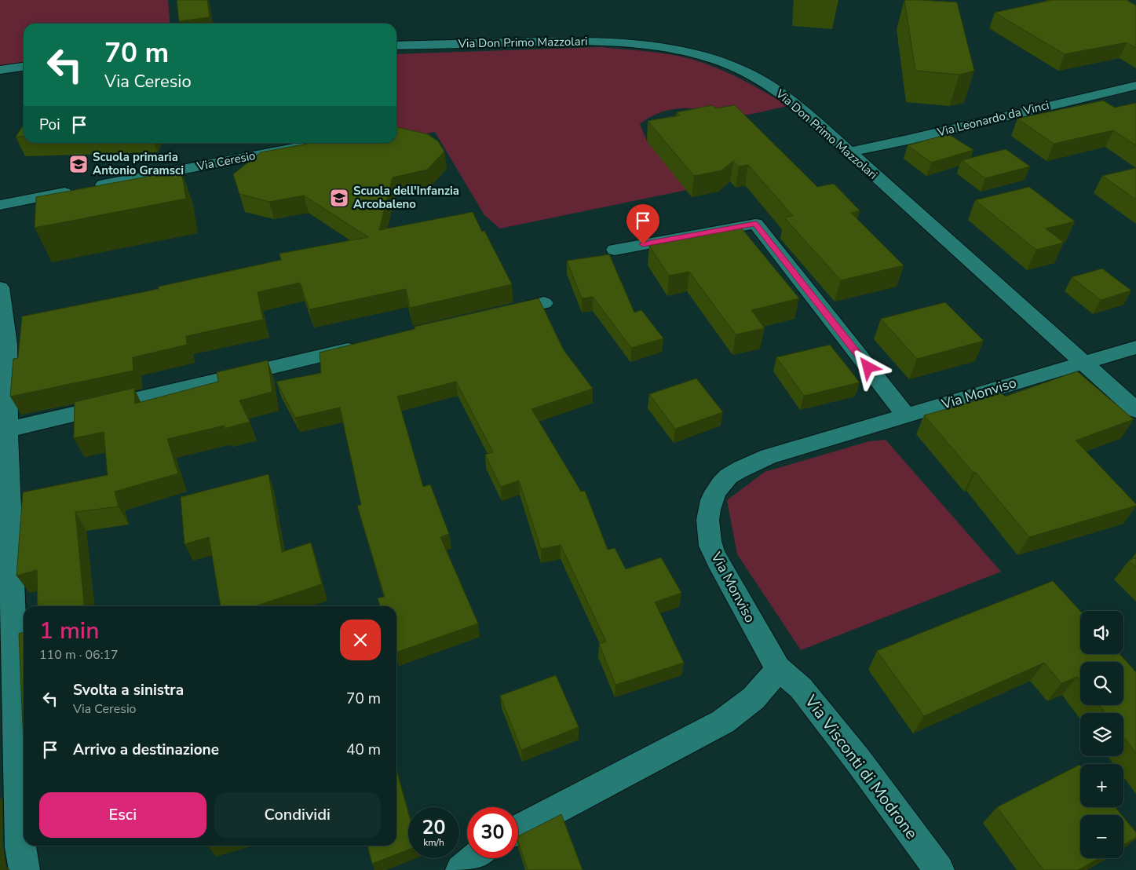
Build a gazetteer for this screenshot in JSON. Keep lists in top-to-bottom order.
{
  "streets": {
    "street": [
      "Via Don Primo Mazzolari",
      "Via Leonardo da Vinci",
      "Via Ceresio",
      "Via Monviso",
      "Via Visconti di Modrone"
    ]
  },
  "crossings": [
    ["Via Don Primo Mazzolari", "Via Leonardo da Vinci"],
    ["Via Don Primo Mazzolari", "Via Monviso"],
    ["Via Monviso", "Via Visconti di Modrone"]
  ],
  "places": {
    "school or university": ["Scuola primaria Antonio Gramsci", "Scuola dell'Infanzia Arcobaleno"]
  },
  "page": {
    "turn": ["70 m", "Via Ceresio"],
    "then": "Poi",
    "heading": ["1 min", "110 m · 06:17"],
    "map_buttons": ["+", "−"],
    "list": [
      {
        "name": "Svolta a sinistra",
        "note": "Via Ceresio",
        "value": "70 m"
      },
      {
        "name": "Arrivo a destinazione",
        "value": "40 m"
      }
    ],
    "buttons": ["Esci", "Condividi"],
    "speed": "20 km/h",
    "limit": "30"
  }
}
